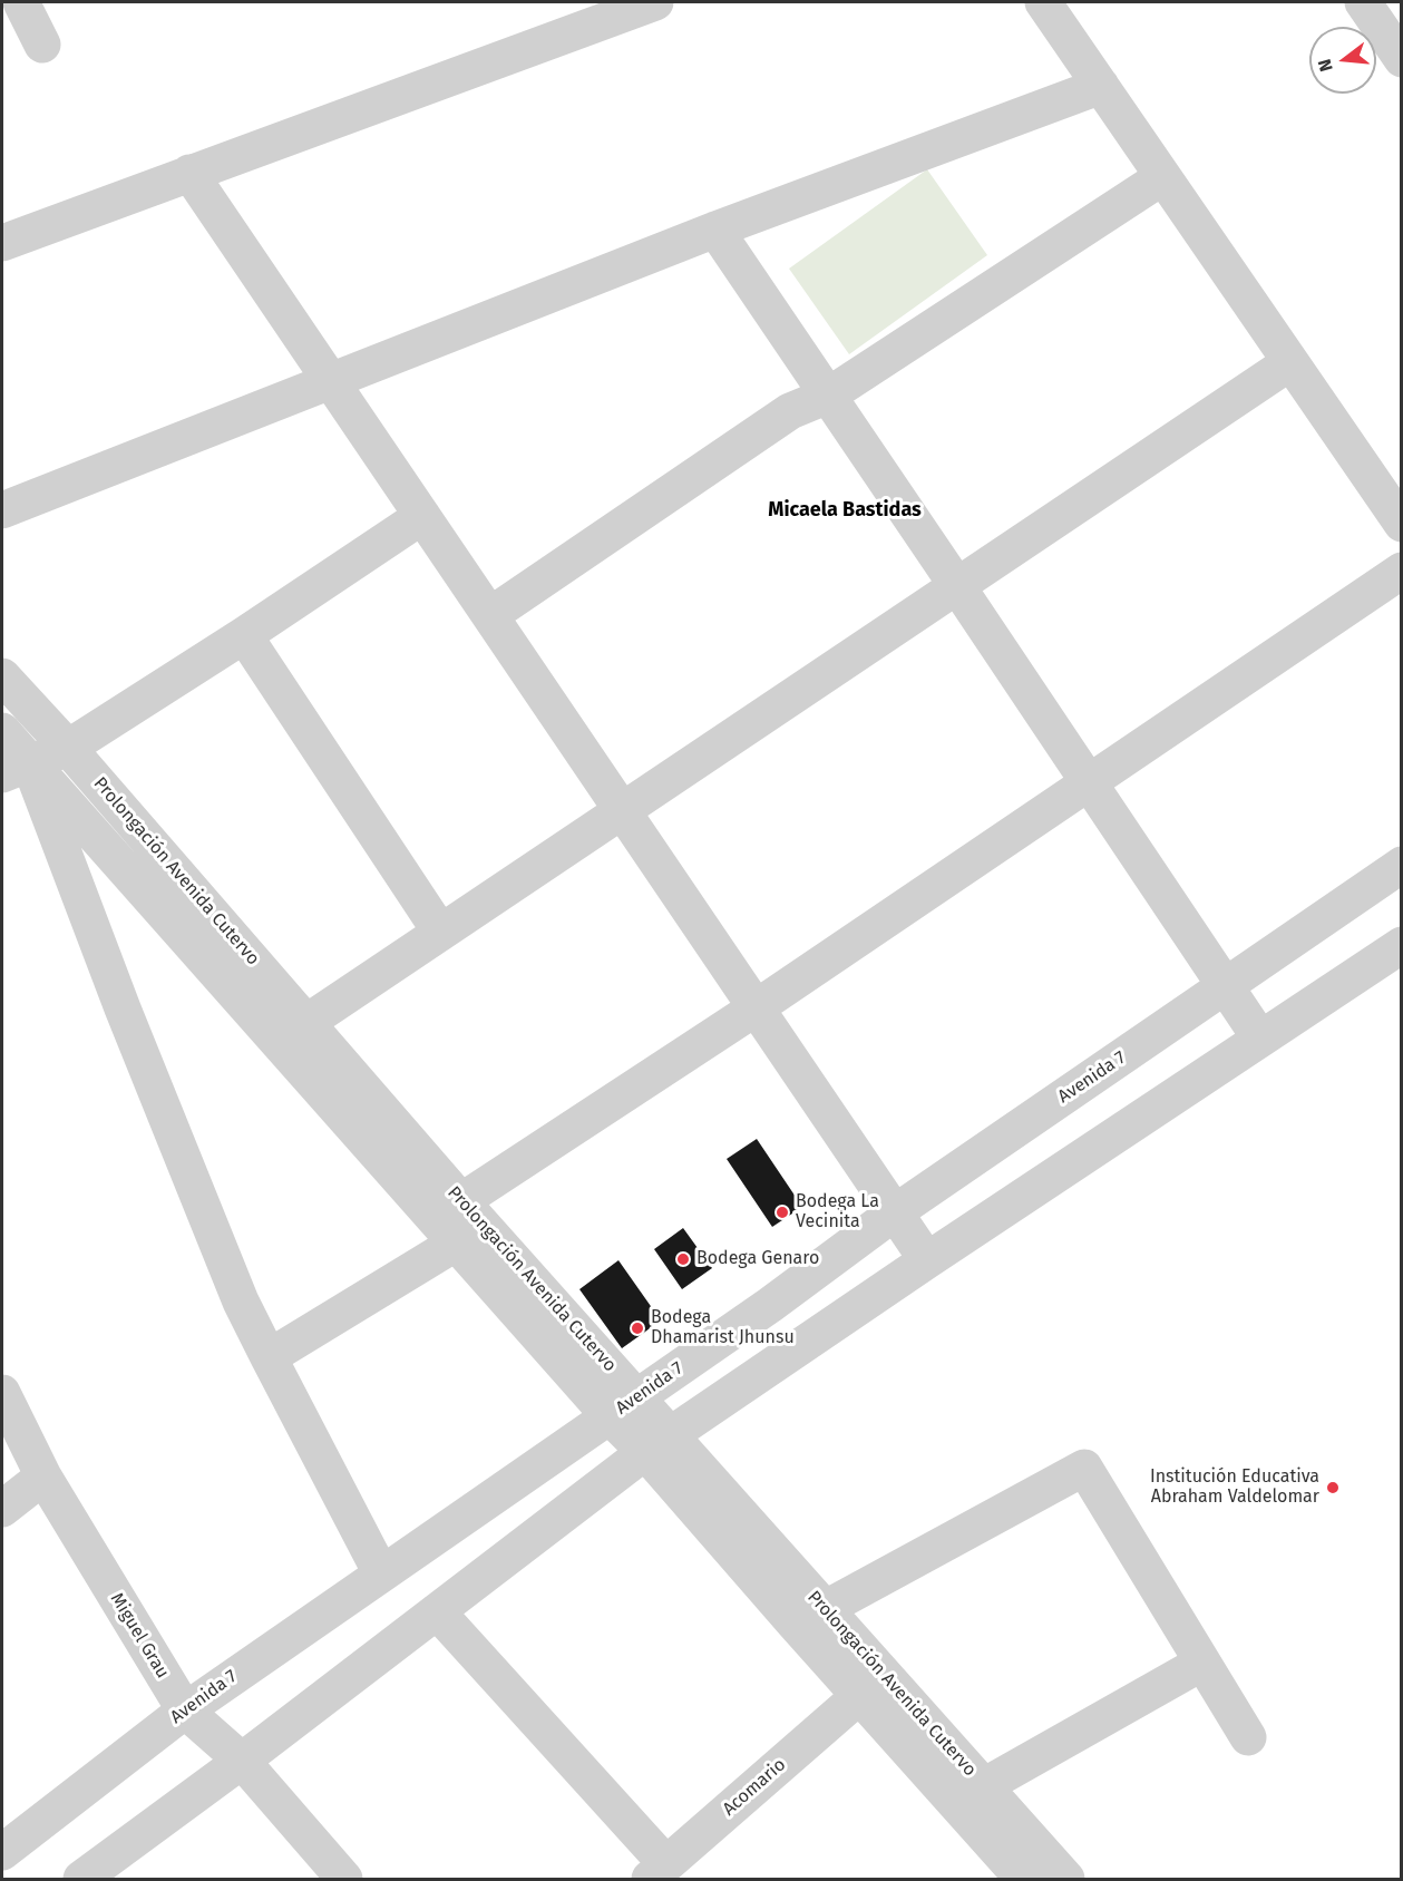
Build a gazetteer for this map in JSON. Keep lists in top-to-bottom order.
{
  "streets": {
    "street": [
      "Prolongación Avenida Cutervo",
      "Avenida 7",
      "Miguel Grau",
      "Acomario"
    ]
  },
  "crossings": [
    ["Prolongación Avenida Cutervo", "Avenida 7"],
    ["Prolongación Avenida Cutervo", "Acomario"],
    ["Avenida 7", "Miguel Grau"]
  ],
  "districts": ["Micaela Bastidas"],
  "places": [
    "Bodega La Vecinita",
    "Bodega Genaro",
    "Bodega Dhamarist Jhunsu",
    "Institución Educativa Abraham Valdelomar"
  ],
  "north": "left"
}
